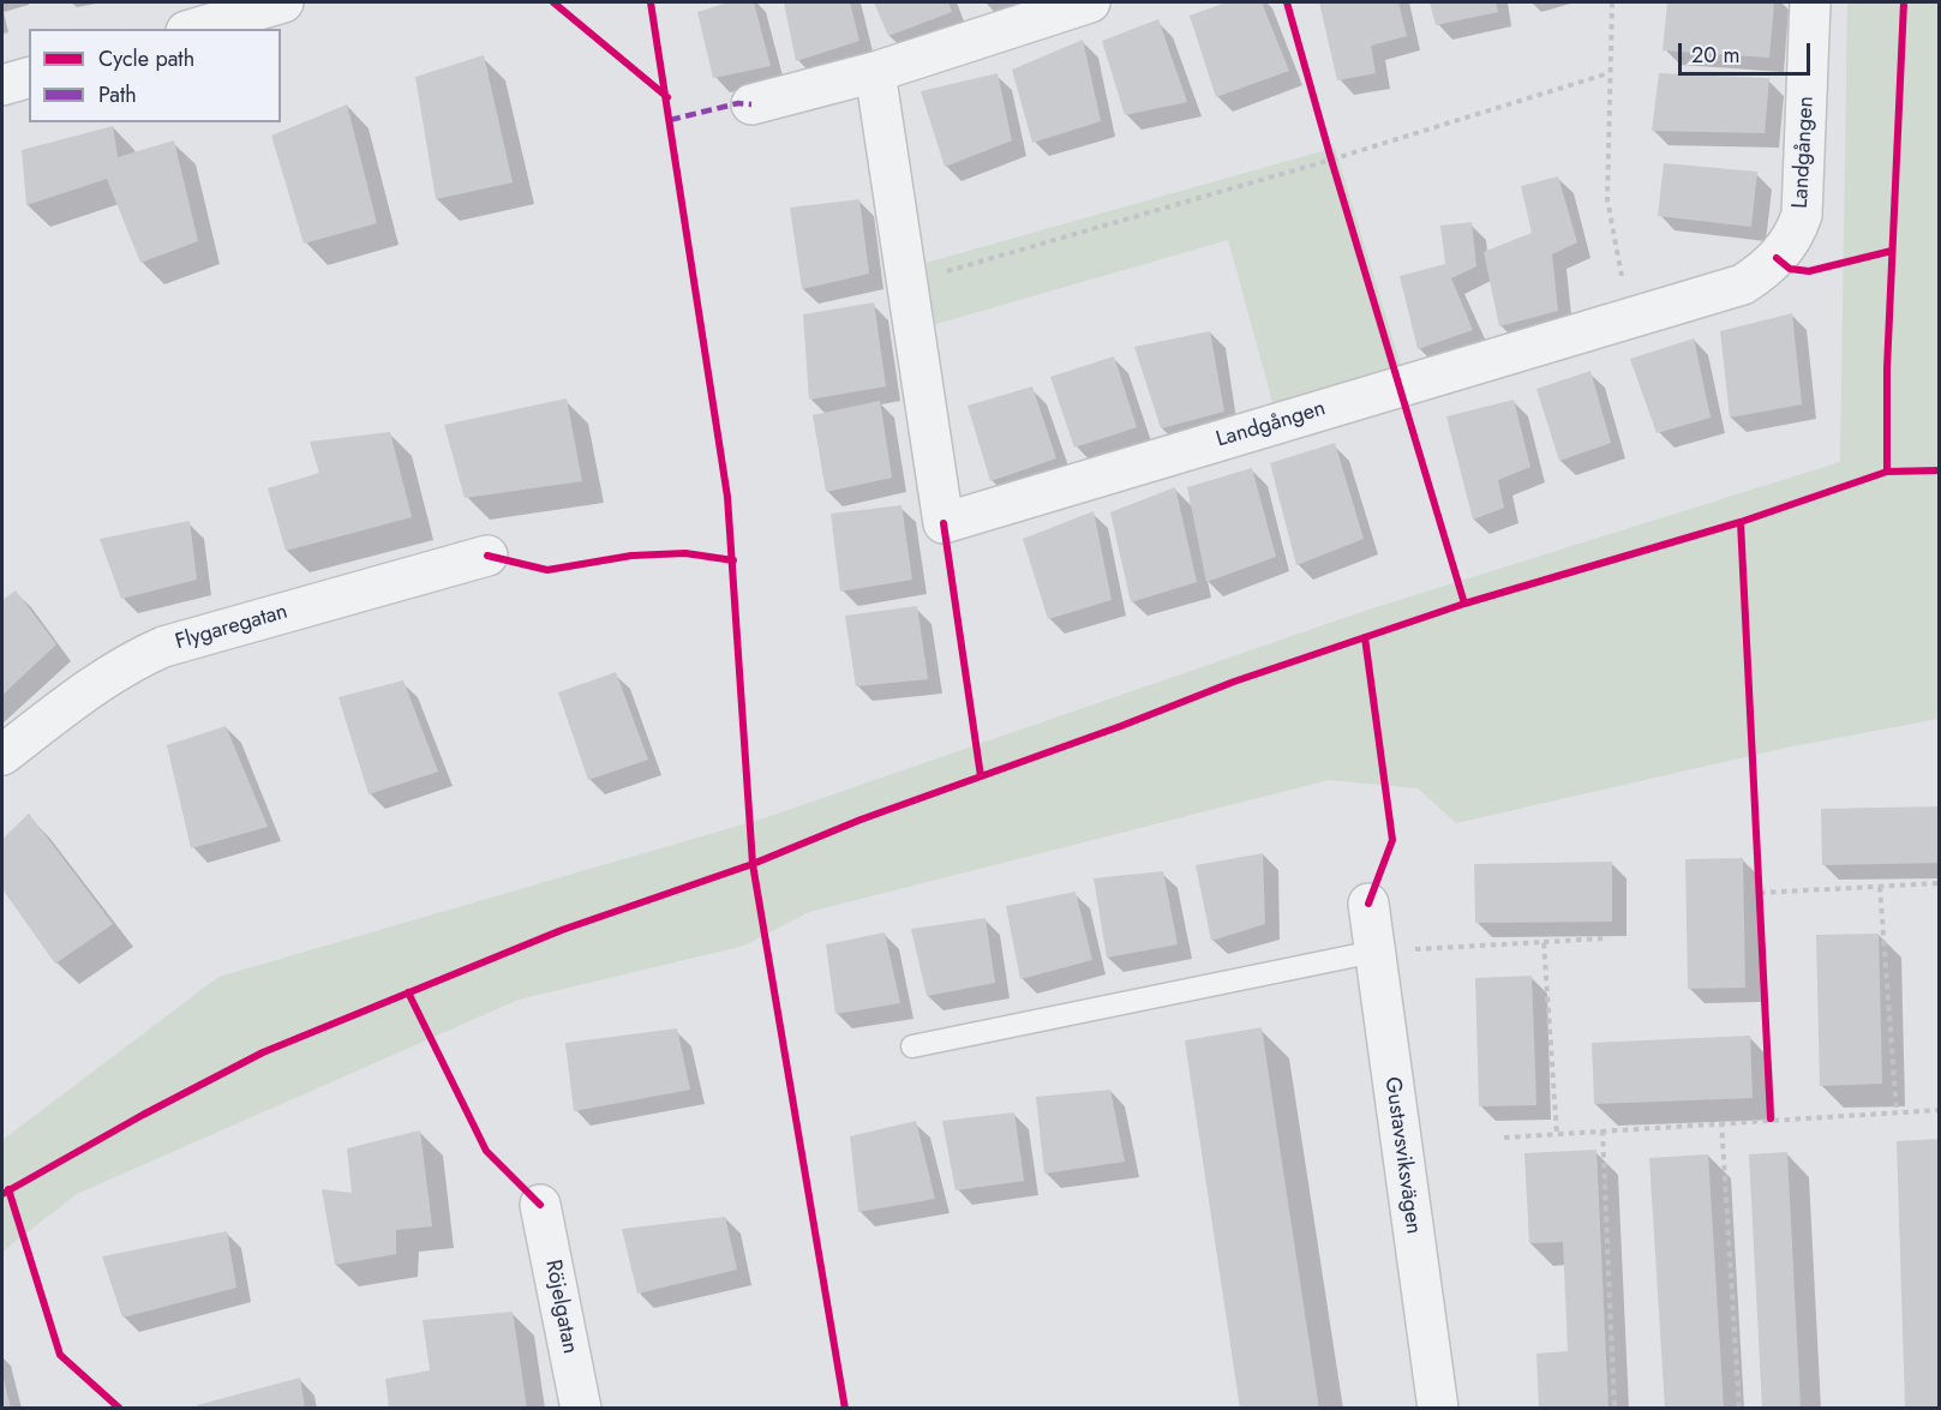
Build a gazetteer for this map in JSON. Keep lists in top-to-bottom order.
{
  "streets": {
    "street": [
      "Landgången",
      "Flygaregatan",
      "Gustavsviksvägen",
      "Röjelgatan"
    ]
  },
  "legend": ["Cycle path", "Path"],
  "scale_bar": "20 m"
}
